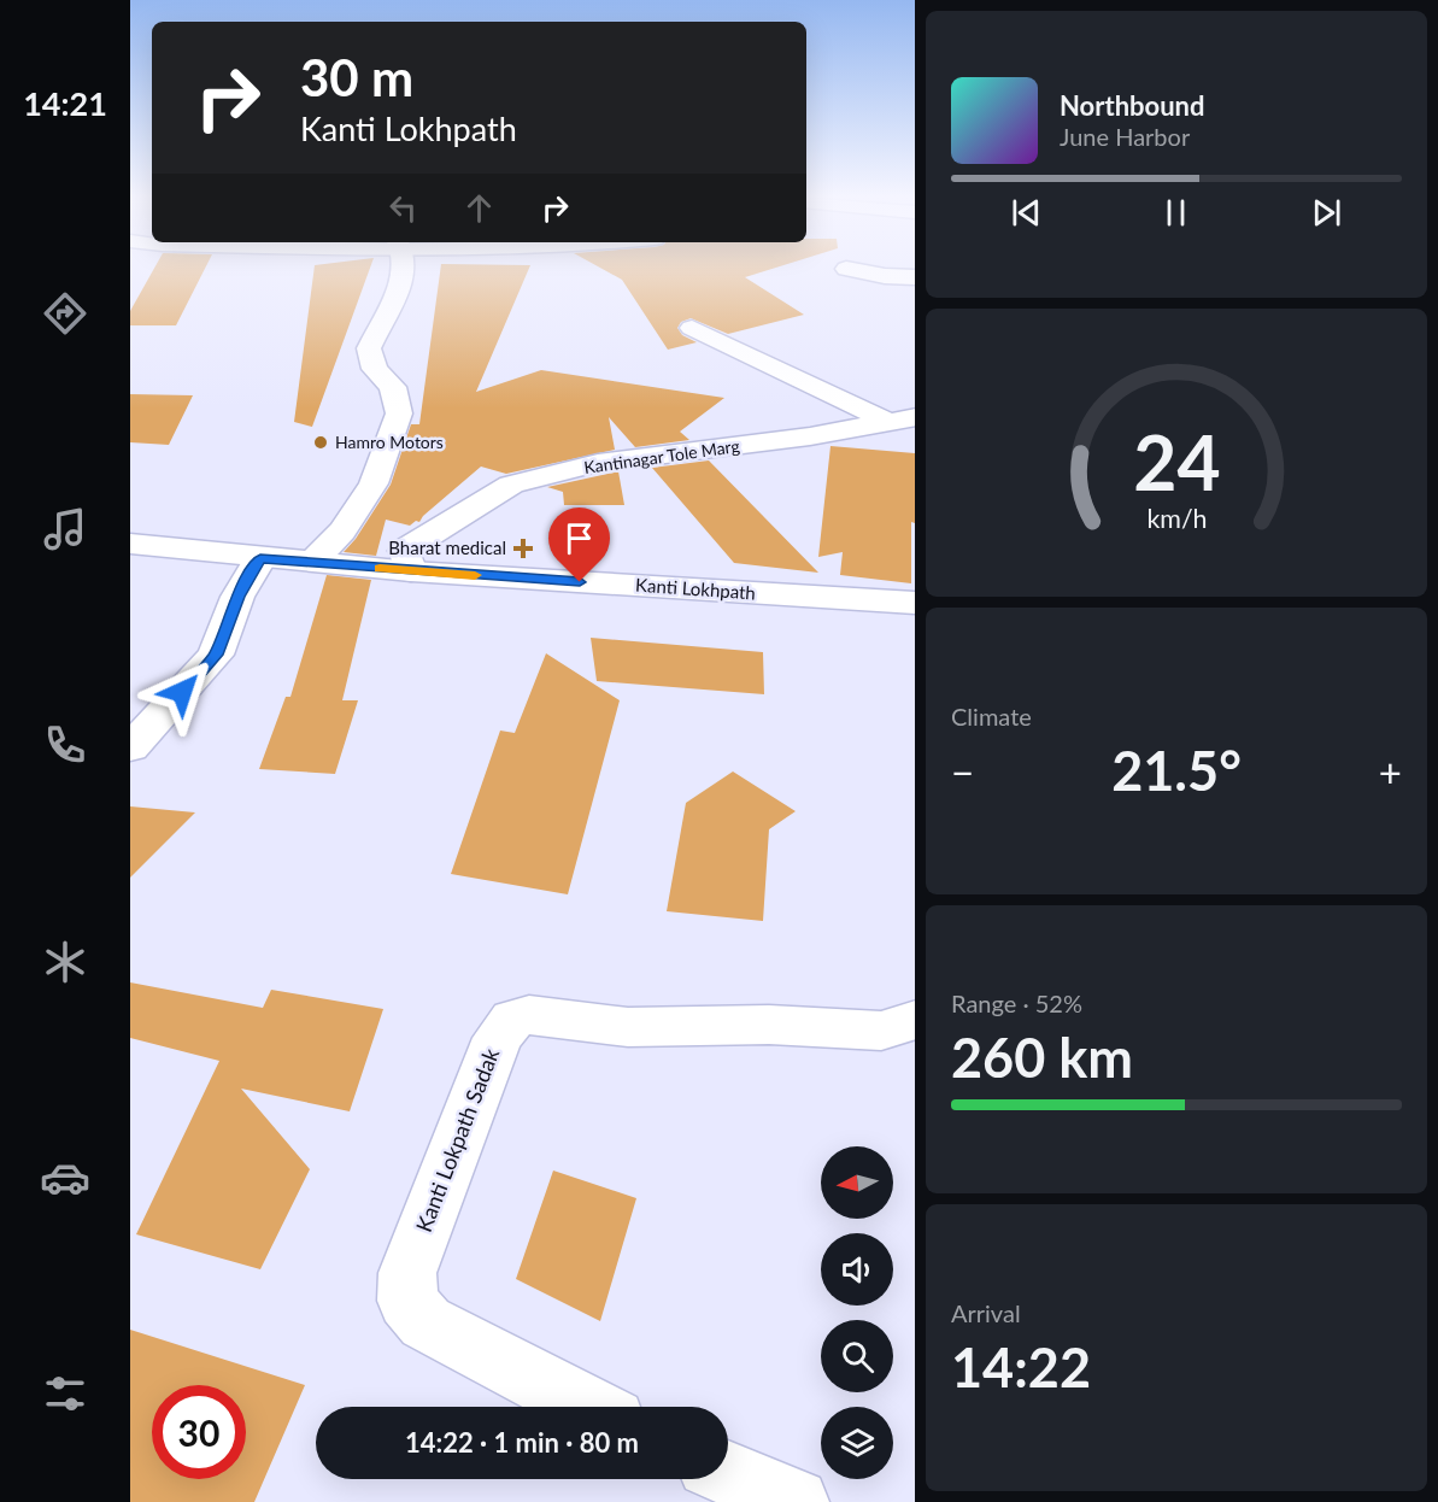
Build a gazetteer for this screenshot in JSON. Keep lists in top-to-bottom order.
{
  "streets": {
    "street": ["Kantinagar Tole Marg", "Kanti Lokhpath", "Kanti Lokpath Sadak"]
  },
  "crossings": [
    ["Kantinagar Tole Marg", "Kanti Lokhpath"]
  ],
  "places": {
    "other": ["Hamro Motors"],
    "health": ["Bharat medical"]
  },
  "north": "left",
  "page": {
    "tabs": "14:21",
    "turn": ["30 m", "Kanti Lokhpath"],
    "song": ["Northbound", "June Harbor"],
    "tile": [
      "Climate",
      ["Range · 52%", "260 km"],
      ["Arrival", "14:22"]
    ],
    "heat": ["−", "21.5°", "+"],
    "limit": "30",
    "trip": "14:22 · 1 min · 80 m",
    "gauge": ["24", "km/h"]
  }
}
